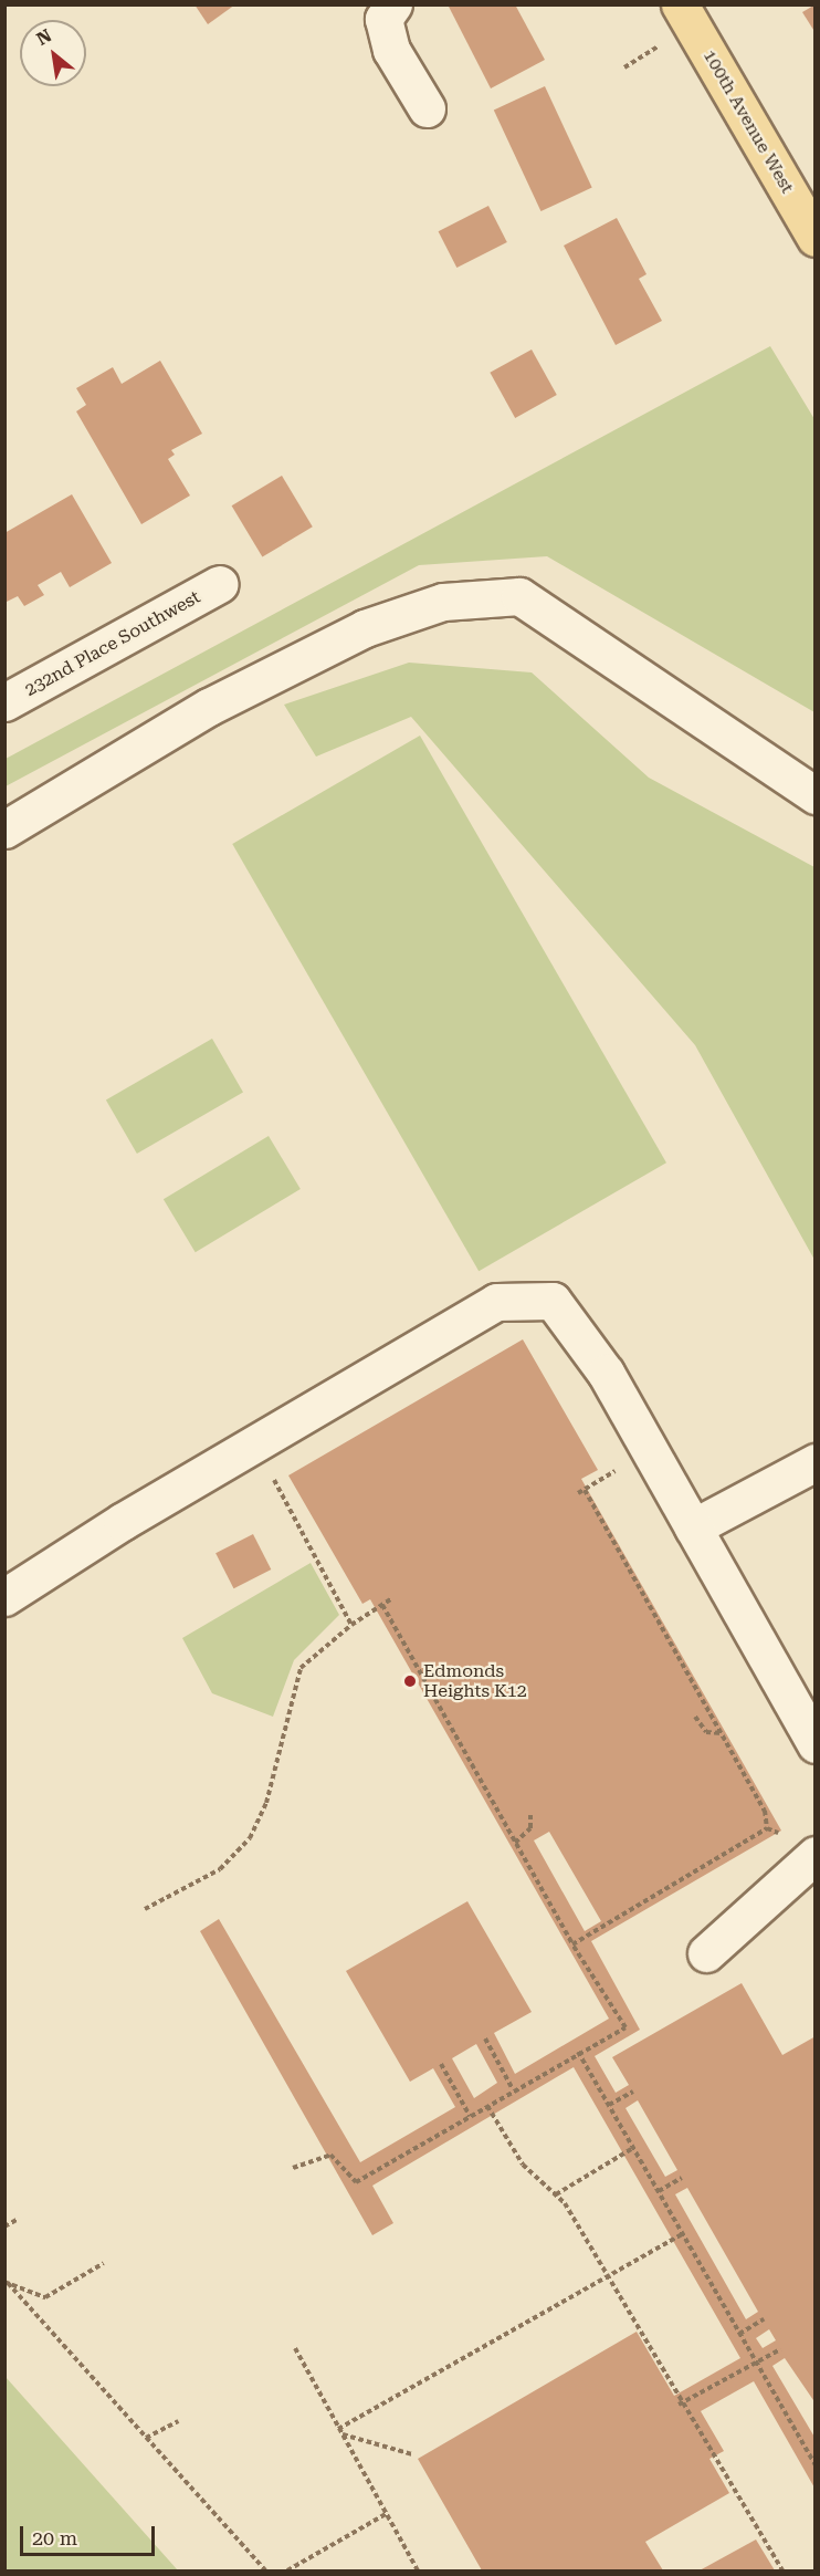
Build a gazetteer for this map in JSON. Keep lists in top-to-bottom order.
{
  "streets": {
    "main road": ["100th Avenue West"],
    "street": ["232nd Place Southwest"]
  },
  "places": ["Edmonds Heights K12"],
  "scale_bar": "20 m",
  "north": "top left"
}
